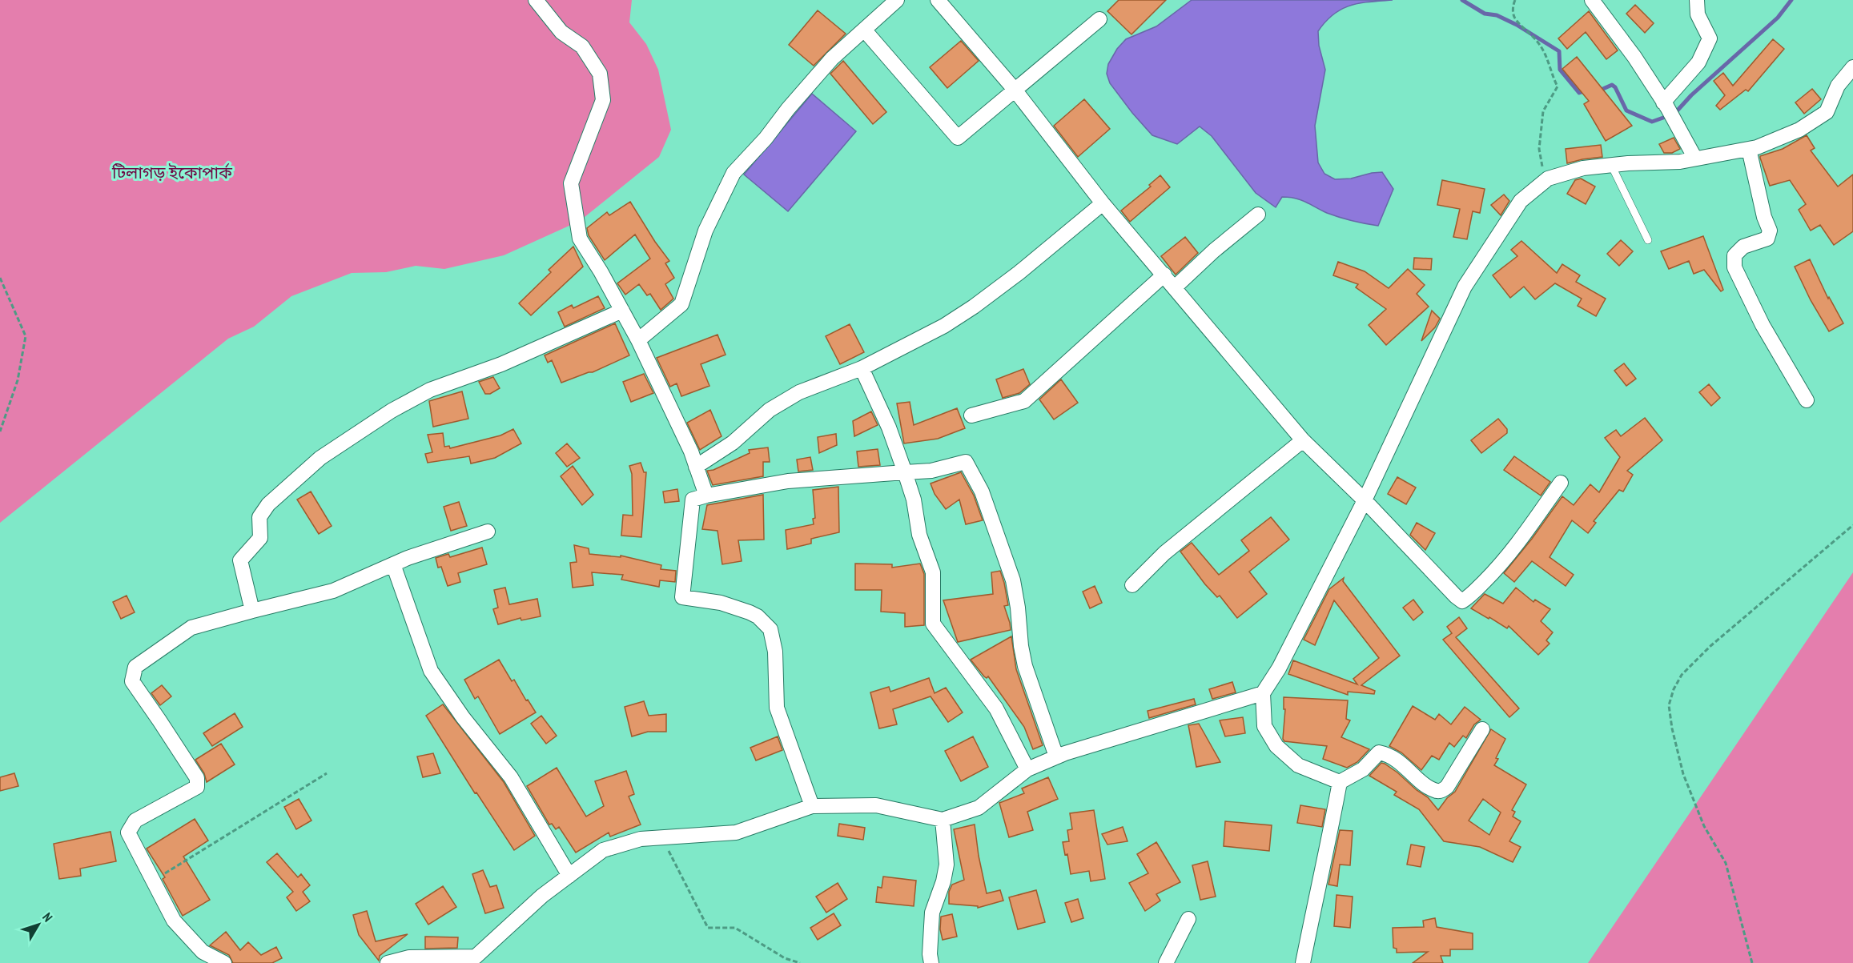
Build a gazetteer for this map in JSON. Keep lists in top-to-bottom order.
{
  "parks": ["টিলাগড় ইকোপার্ক"],
  "north": "top right"
}
